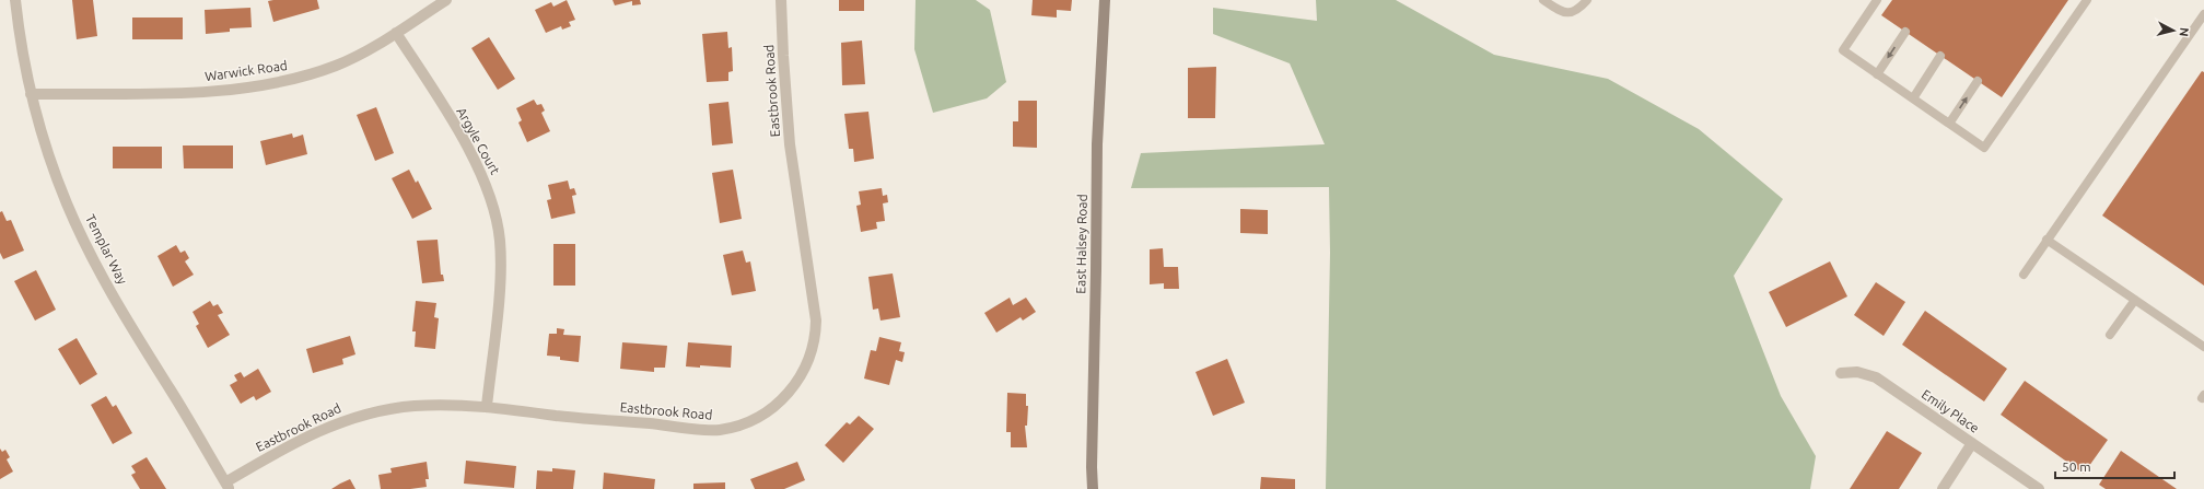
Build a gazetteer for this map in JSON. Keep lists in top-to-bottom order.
{
  "streets": {
    "street": [
      "Warwick Road",
      "Eastbrook Road",
      "Argyle Court",
      "East Halsey Road",
      "Templar Way",
      "Emily Place"
    ]
  },
  "crossings": [
    ["Warwick Road", "Argyle Court"],
    ["Warwick Road", "Templar Way"],
    ["Eastbrook Road", "Argyle Court"],
    ["Eastbrook Road", "Templar Way"]
  ],
  "scale_bar": "50 m",
  "north": "right"
}
